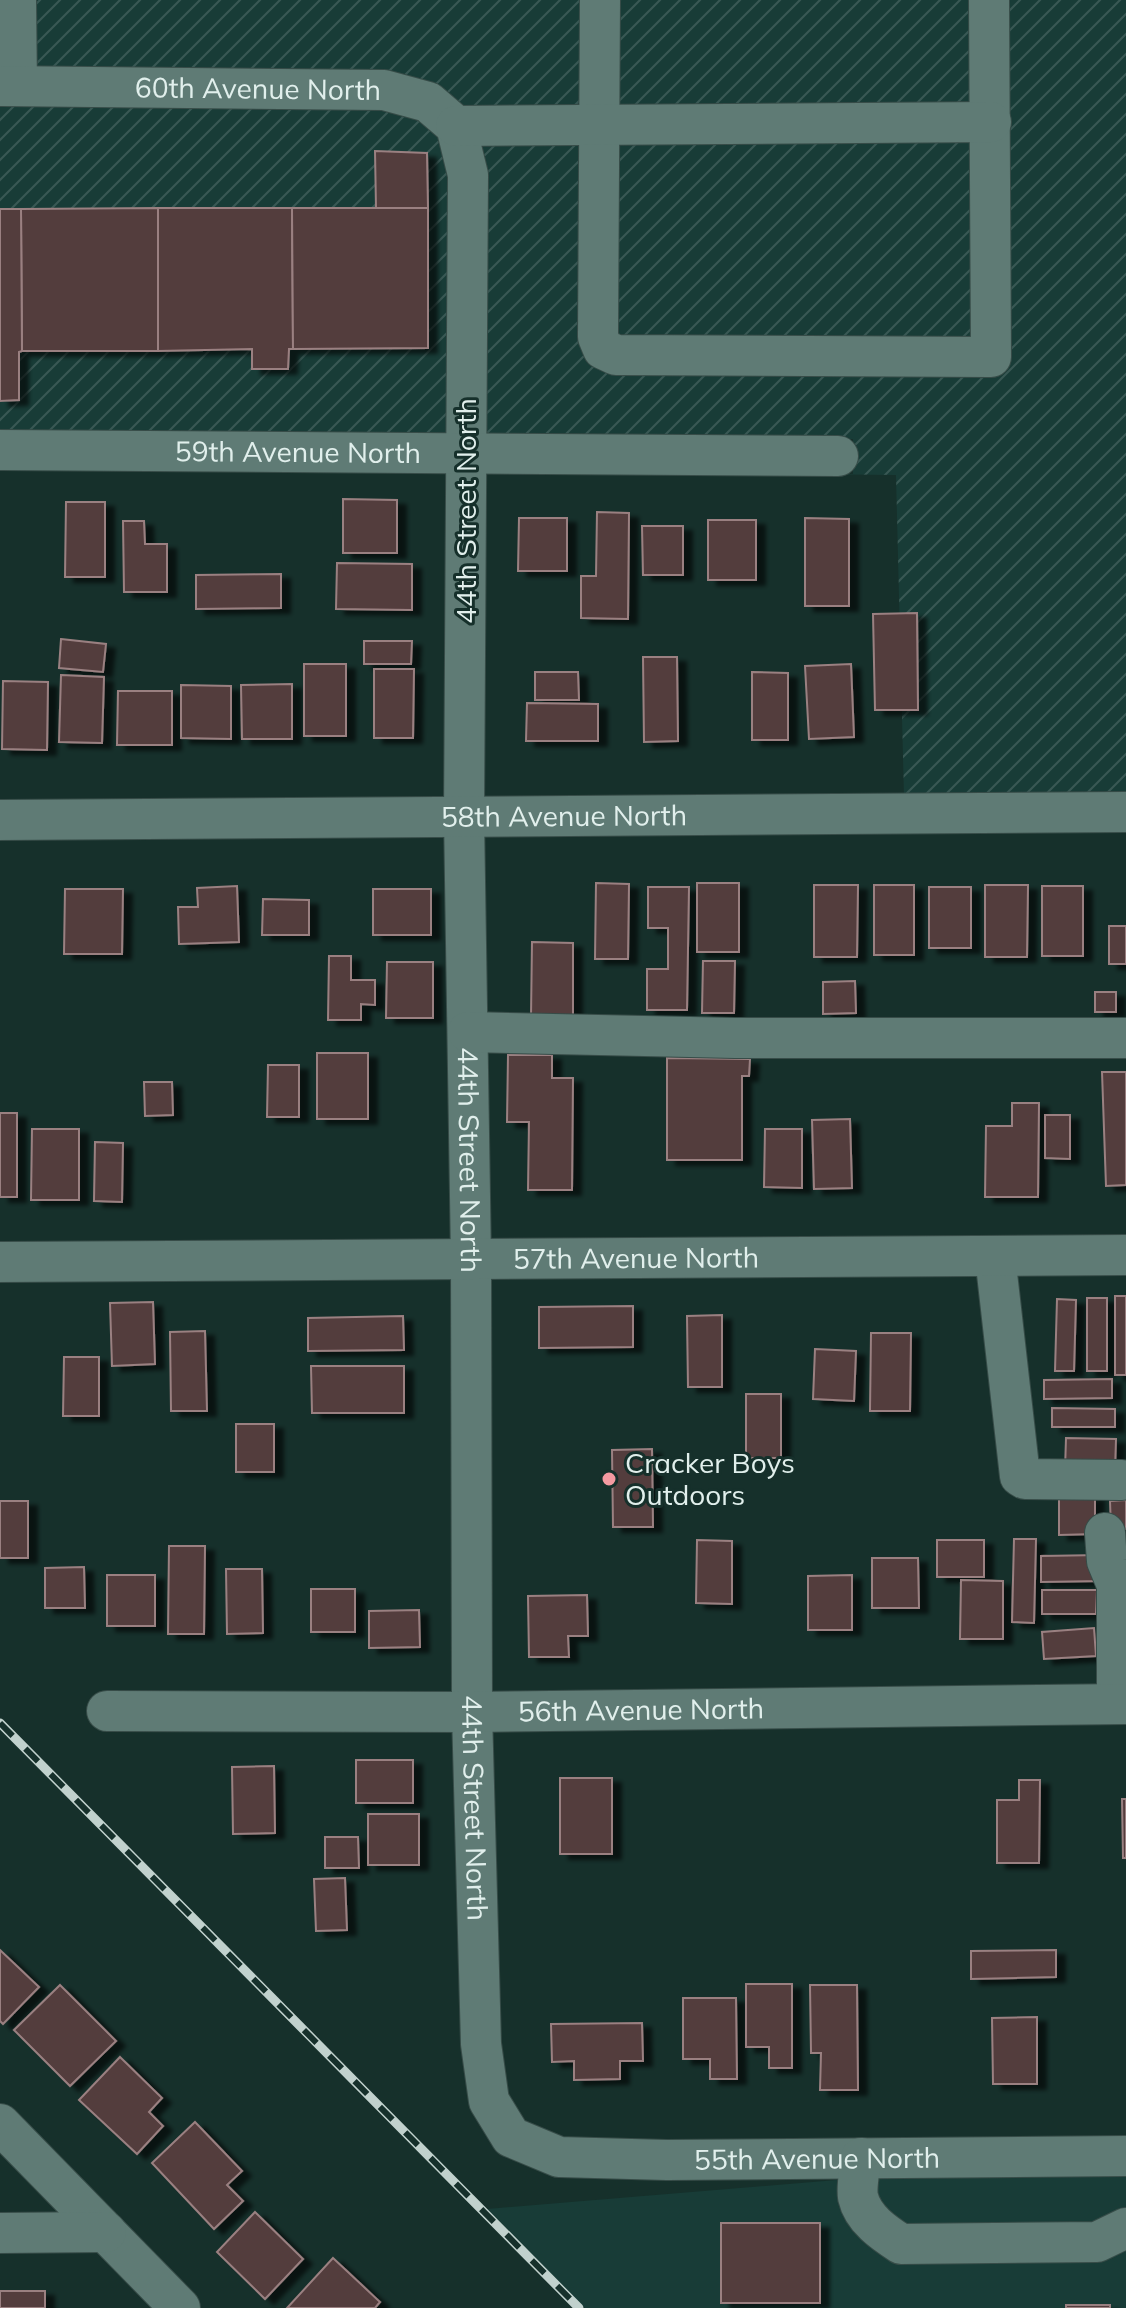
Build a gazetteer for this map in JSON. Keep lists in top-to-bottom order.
{
  "streets": {
    "street": [
      "60th Avenue North",
      "59th Avenue North",
      "44th Street North",
      "58th Avenue North",
      "57th Avenue North",
      "56th Avenue North",
      "55th Avenue North"
    ]
  },
  "crossings": [
    ["60th Avenue North", "44th Street North"],
    ["59th Avenue North", "44th Street North"],
    ["44th Street North", "58th Avenue North"],
    ["44th Street North", "57th Avenue North"],
    ["44th Street North", "56th Avenue North"],
    ["44th Street North", "55th Avenue North"]
  ],
  "places": ["Cracker Boys Outdoors"]
}
